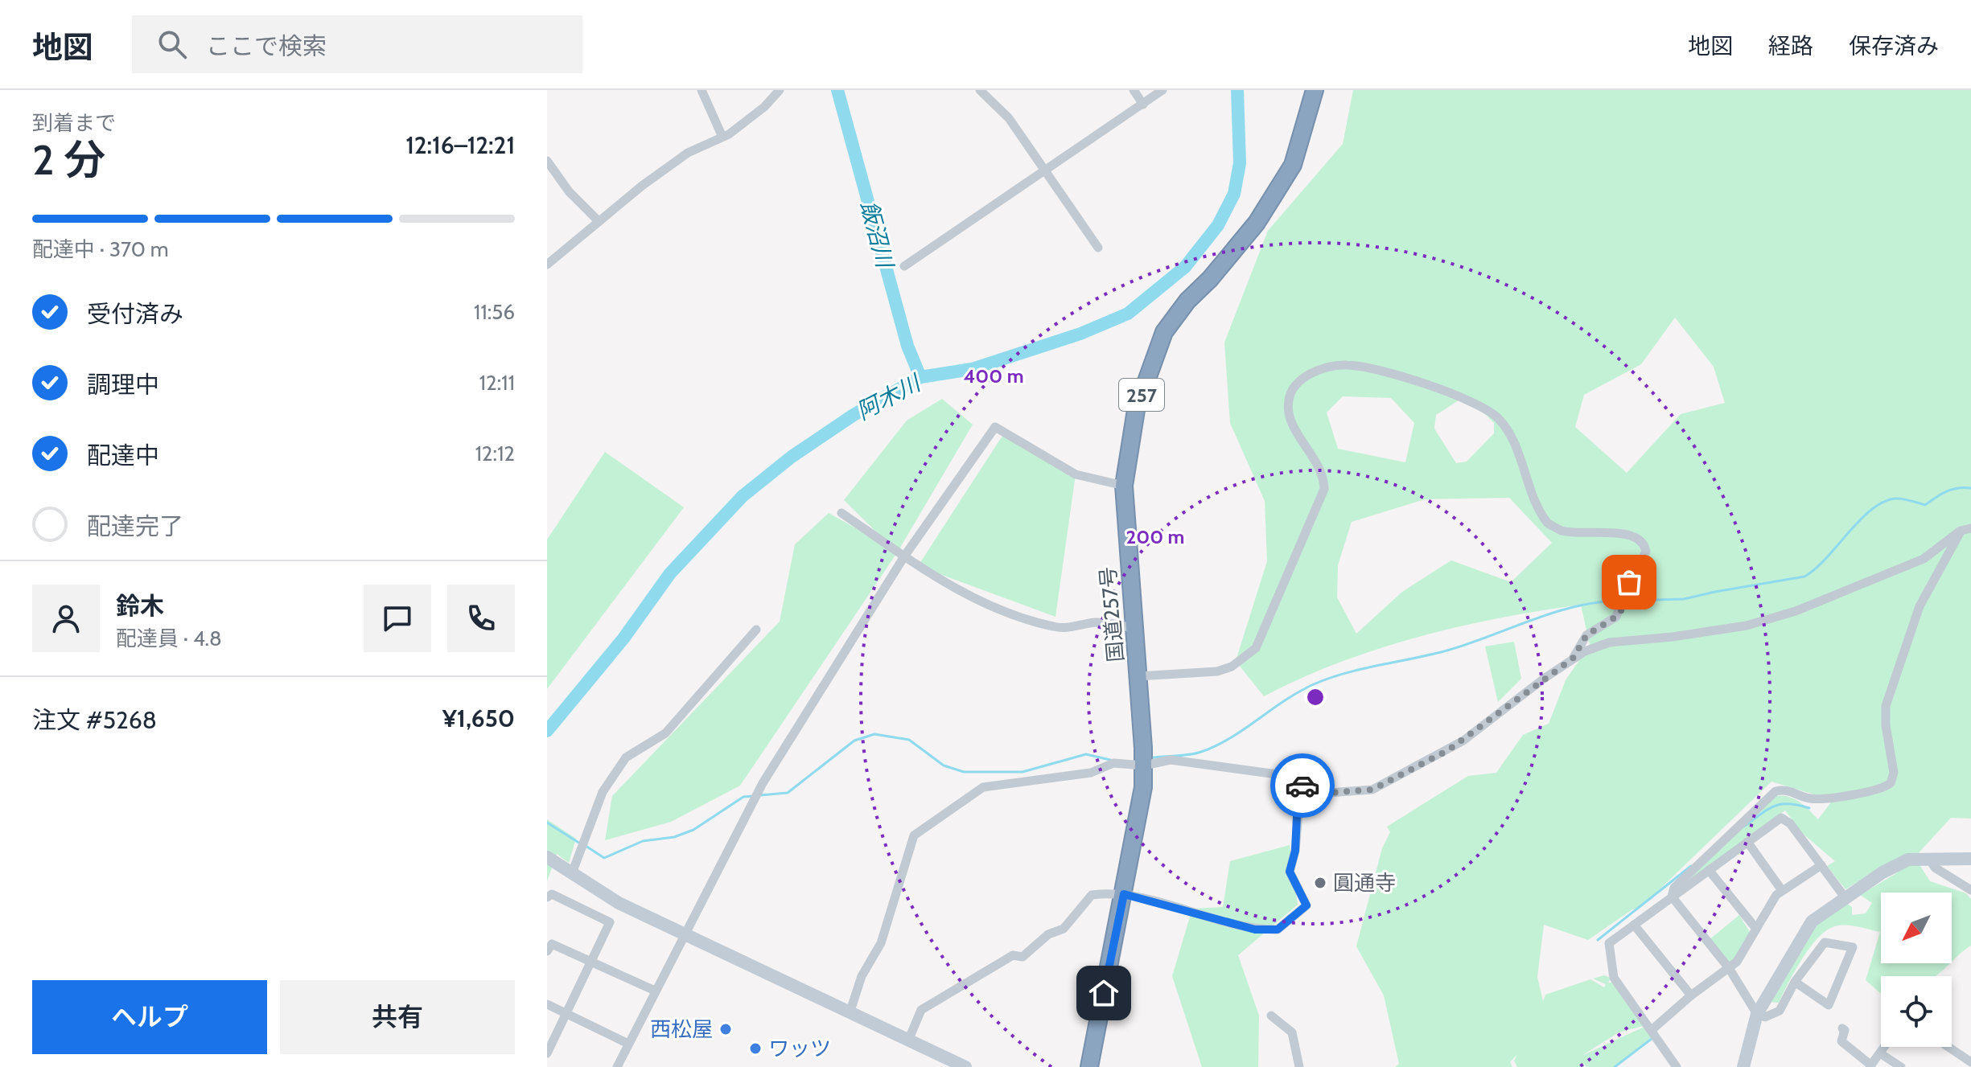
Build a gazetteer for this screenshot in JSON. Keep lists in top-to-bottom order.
{
  "streets": {
    "highway": ["257", "国道257号"]
  },
  "water": ["飯沼川", "阿木川"],
  "places": ["圓通寺", "西松屋", "ワッツ"],
  "north": "bottom left",
  "page": {
    "header": "地図",
    "search": "ここで検索",
    "nav": ["地図", "経路", "保存済み"],
    "heading": ["2 分", "到着まで", "12:16–12:21"],
    "panel": [
      "鈴木",
      "配達員 · 4.8",
      "注文 #5268",
      "¥1,650"
    ],
    "bar": "配達中 · 370 m",
    "list": [
      ["受付済み", "11:56"],
      ["調理中", "12:11"],
      ["配達中", "12:12"],
      "配達完了"
    ],
    "buttons": ["ヘルプ", "共有"]
  },
  "rings": ["400 m", "200 m"]
}
